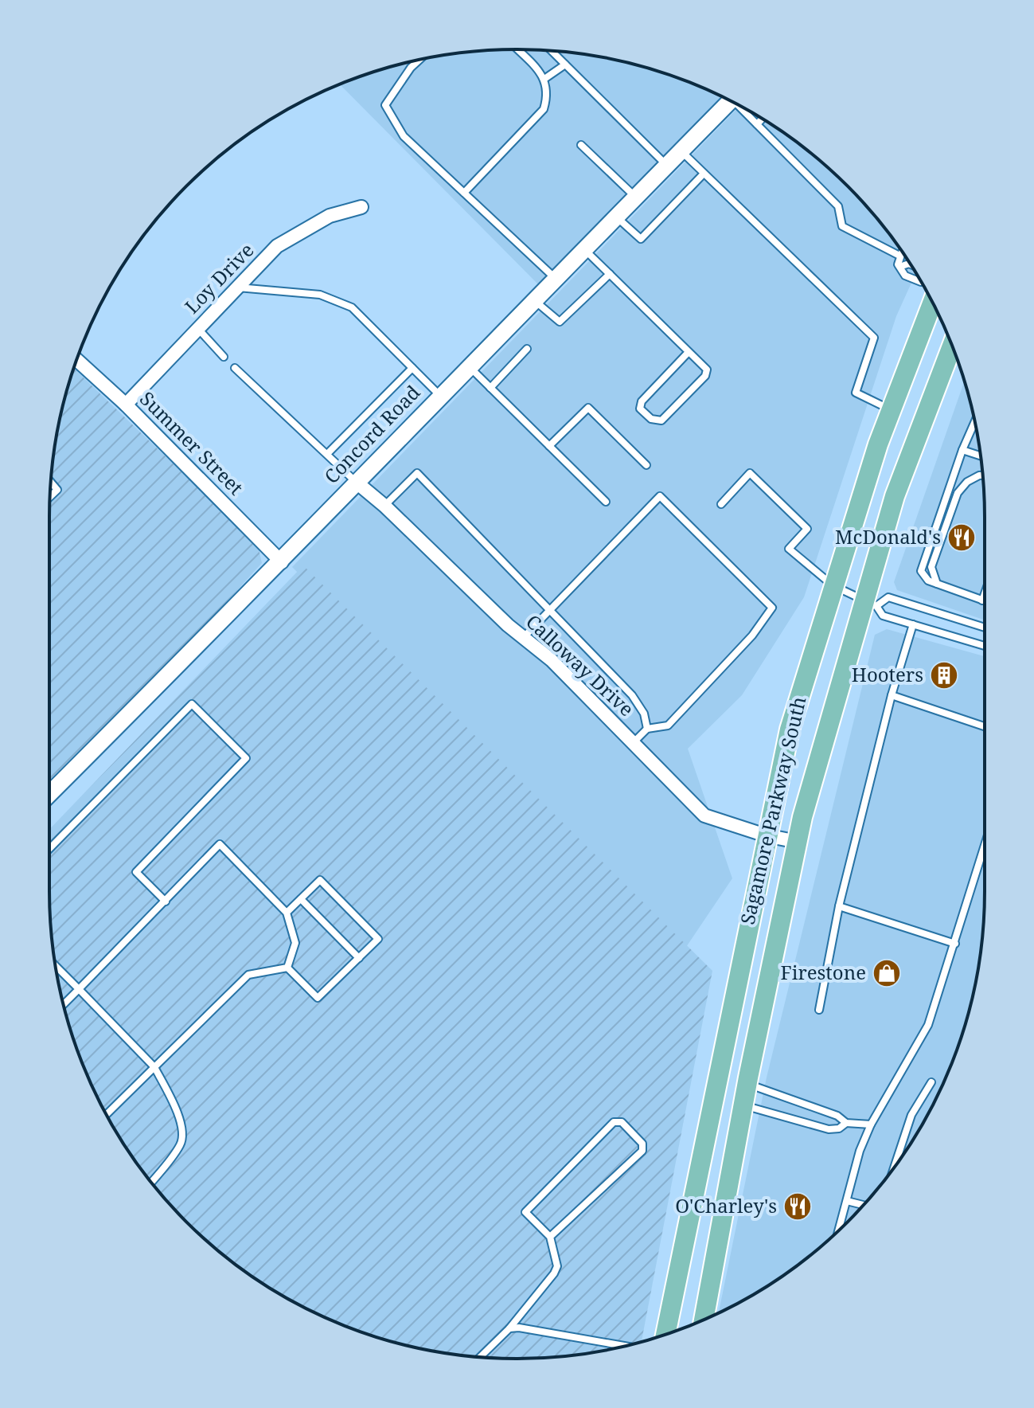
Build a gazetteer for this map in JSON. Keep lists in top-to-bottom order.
{
  "streets": {
    "main road": ["Sagamore Parkway South"],
    "street": [
      "Loy Drive",
      "Concord Road",
      "Summer Street",
      "Calloway Drive"
    ]
  },
  "crossings": [
    ["Loy Drive", "Summer Street"],
    ["Concord Road", "Summer Street"],
    ["Concord Road", "Calloway Drive"],
    ["Calloway Drive", "Sagamore Parkway South"]
  ],
  "places": {
    "restaurant": ["McDonald's", "O'Charley's"],
    "building": ["Hooters"],
    "shop": ["Firestone"]
  }
}
